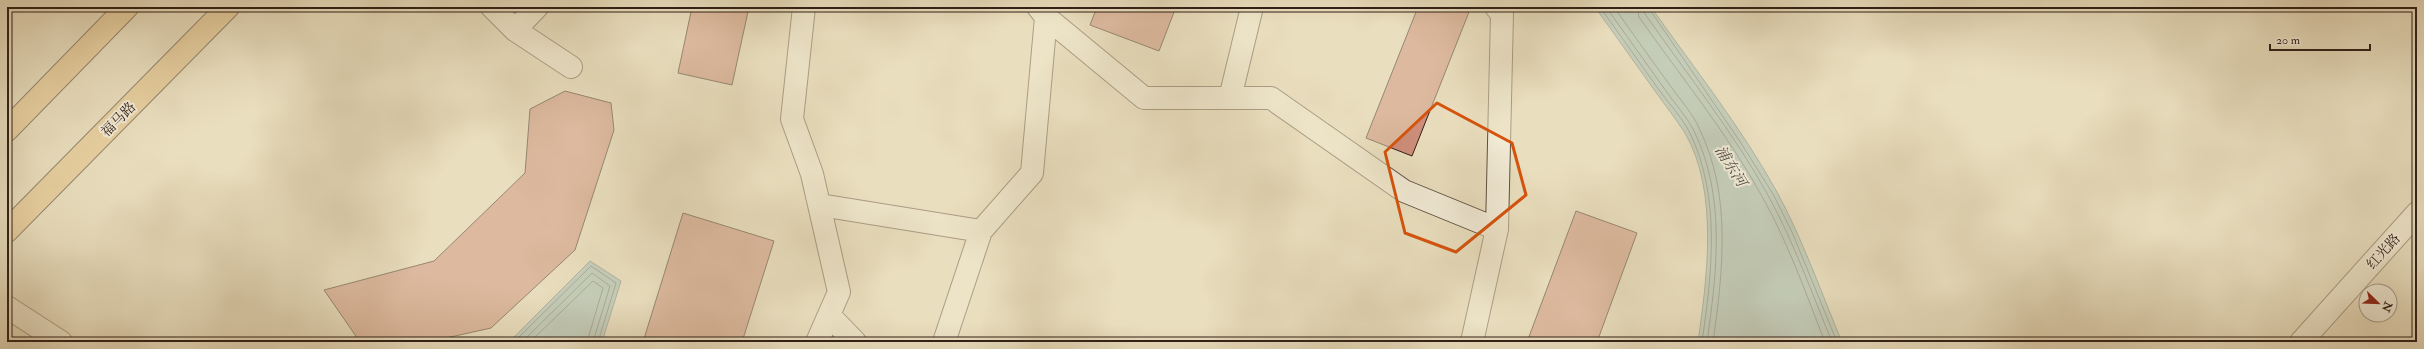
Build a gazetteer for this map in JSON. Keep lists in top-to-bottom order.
{
  "streets": {
    "main road": ["福马路"],
    "street": ["红光路"]
  },
  "water": ["浦东河"],
  "scale_bar": "20 m",
  "north": "bottom right"
}
